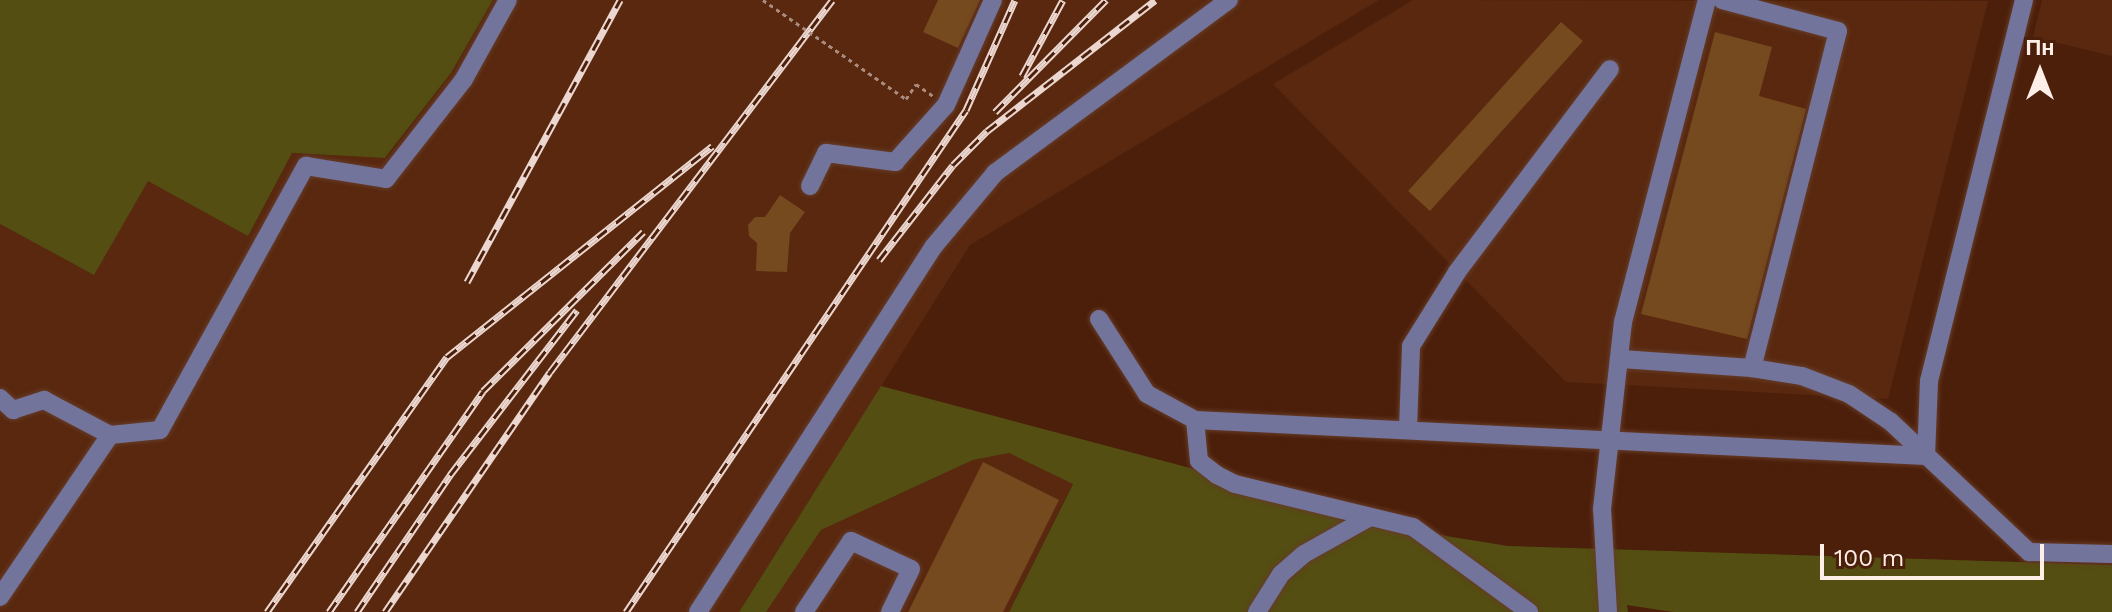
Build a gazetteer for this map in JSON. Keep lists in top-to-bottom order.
{
  "scale_bar": "100 m",
  "north": "top"
}
